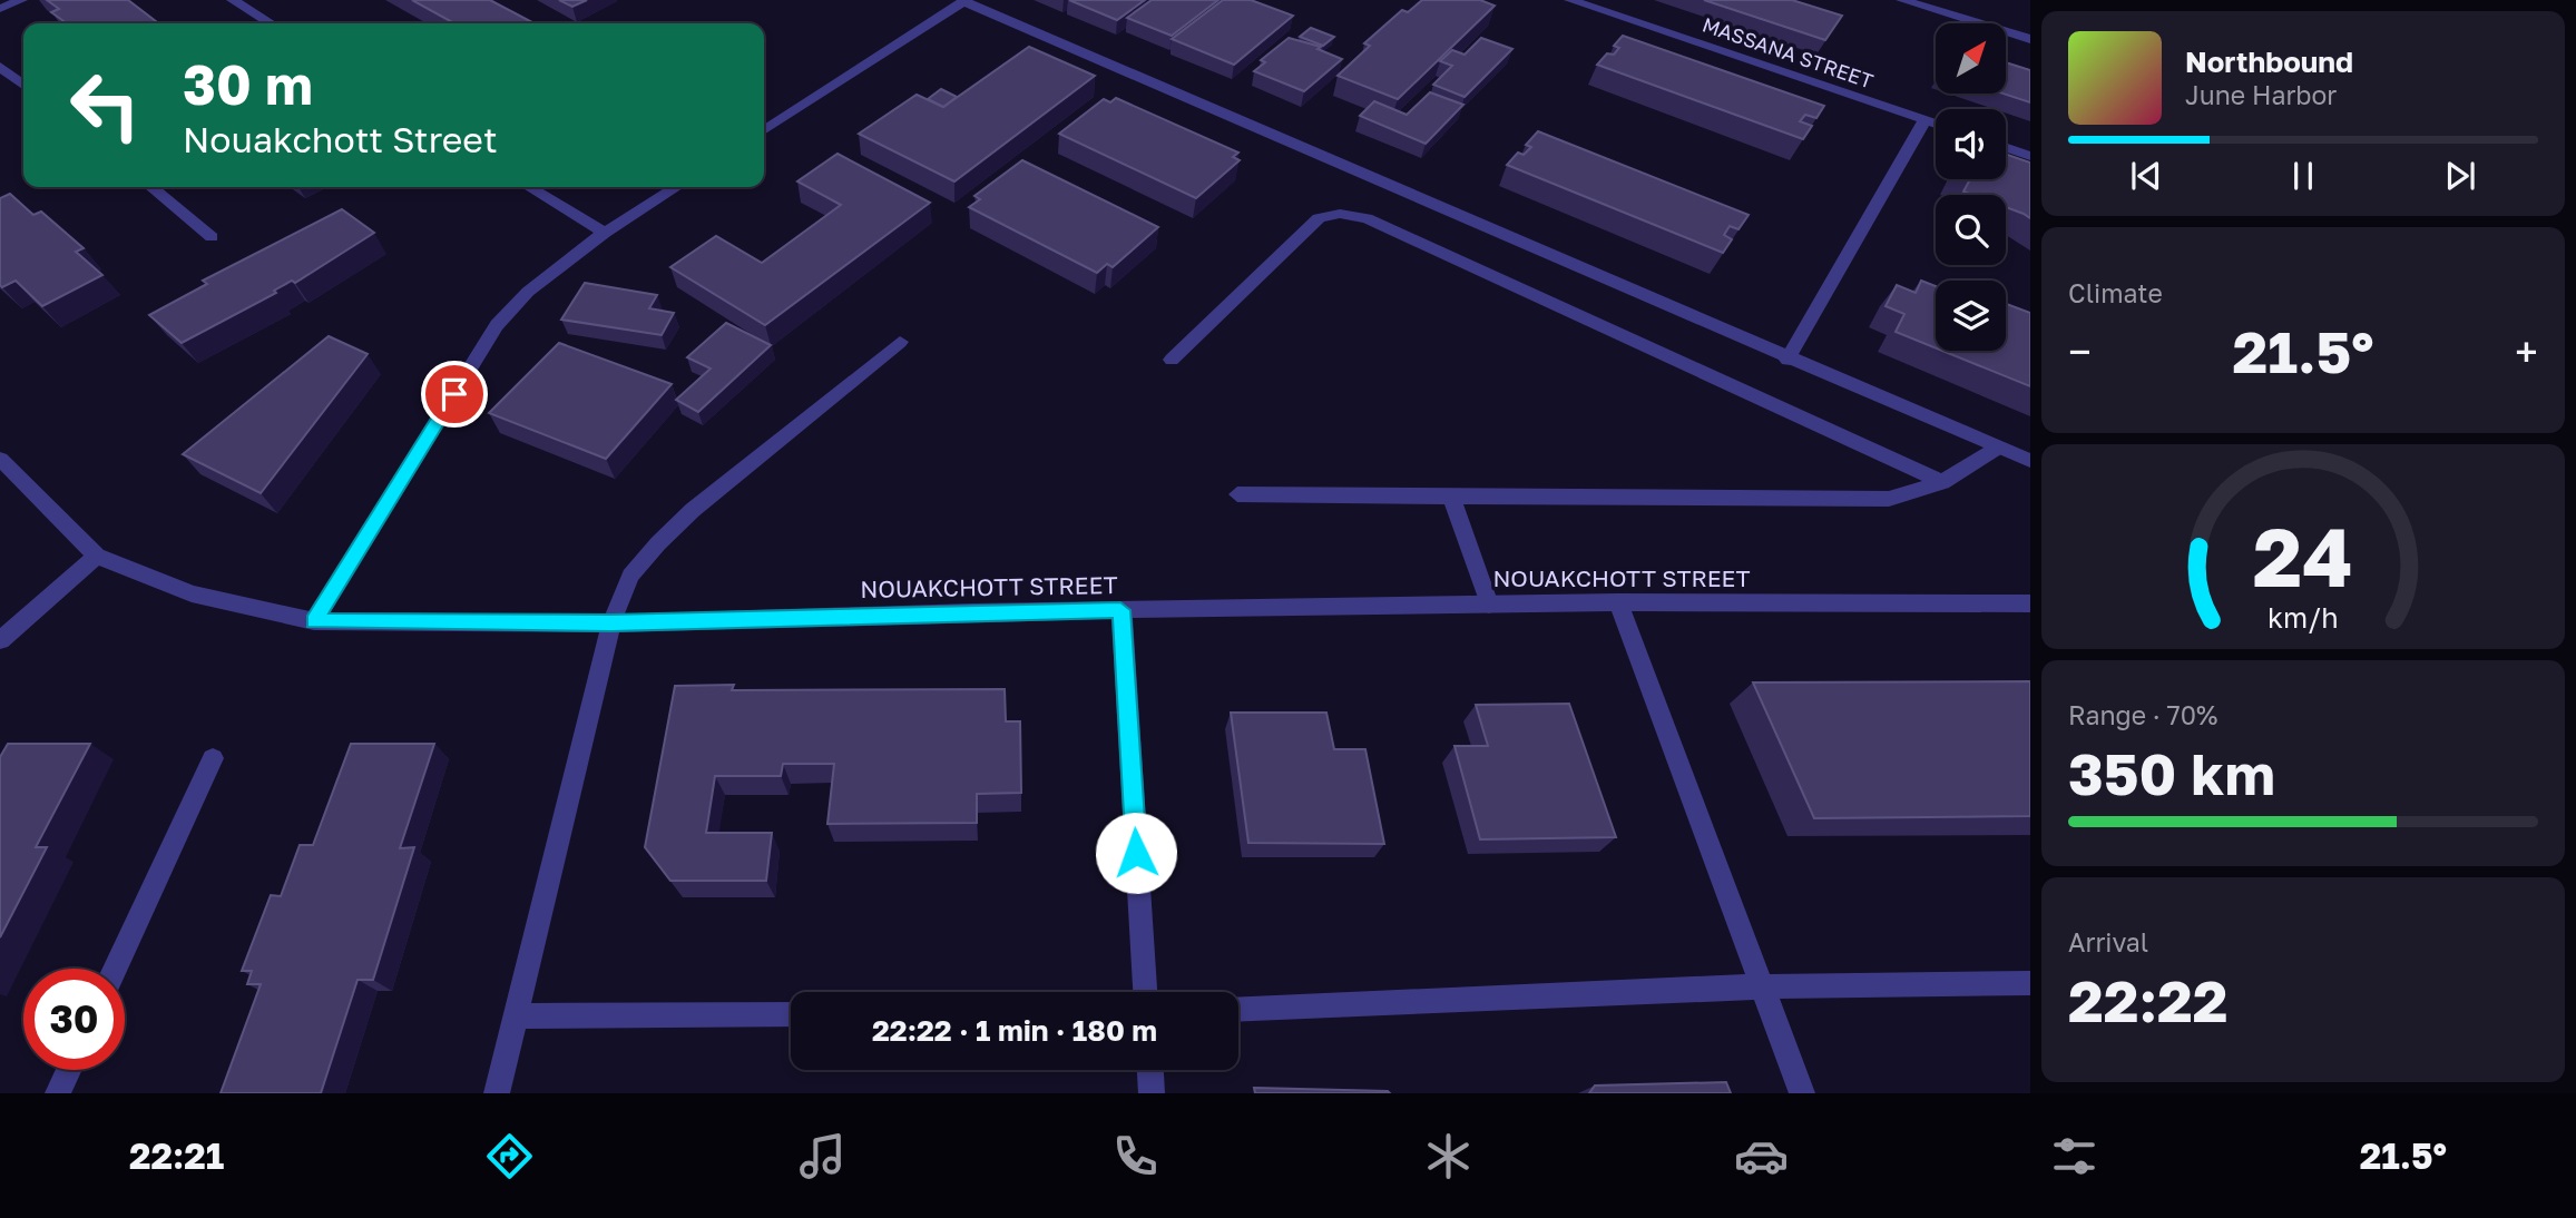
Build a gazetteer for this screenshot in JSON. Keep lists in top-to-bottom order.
{
  "streets": {
    "street": ["MASSANA STREET", "NOUAKCHOTT STREET"]
  },
  "north": "top right",
  "page": {
    "turn": ["30 m", "Nouakchott Street"],
    "song": ["Northbound", "June Harbor"],
    "tile": [
      "Climate",
      ["Range · 70%", "350 km"],
      ["Arrival", "22:22"]
    ],
    "heat": ["−", "21.5°", "+"],
    "limit": "30",
    "trip": "22:22 · 1 min · 180 m",
    "tabs": ["22:21", "21.5°"],
    "gauge": ["24", "km/h"]
  }
}
